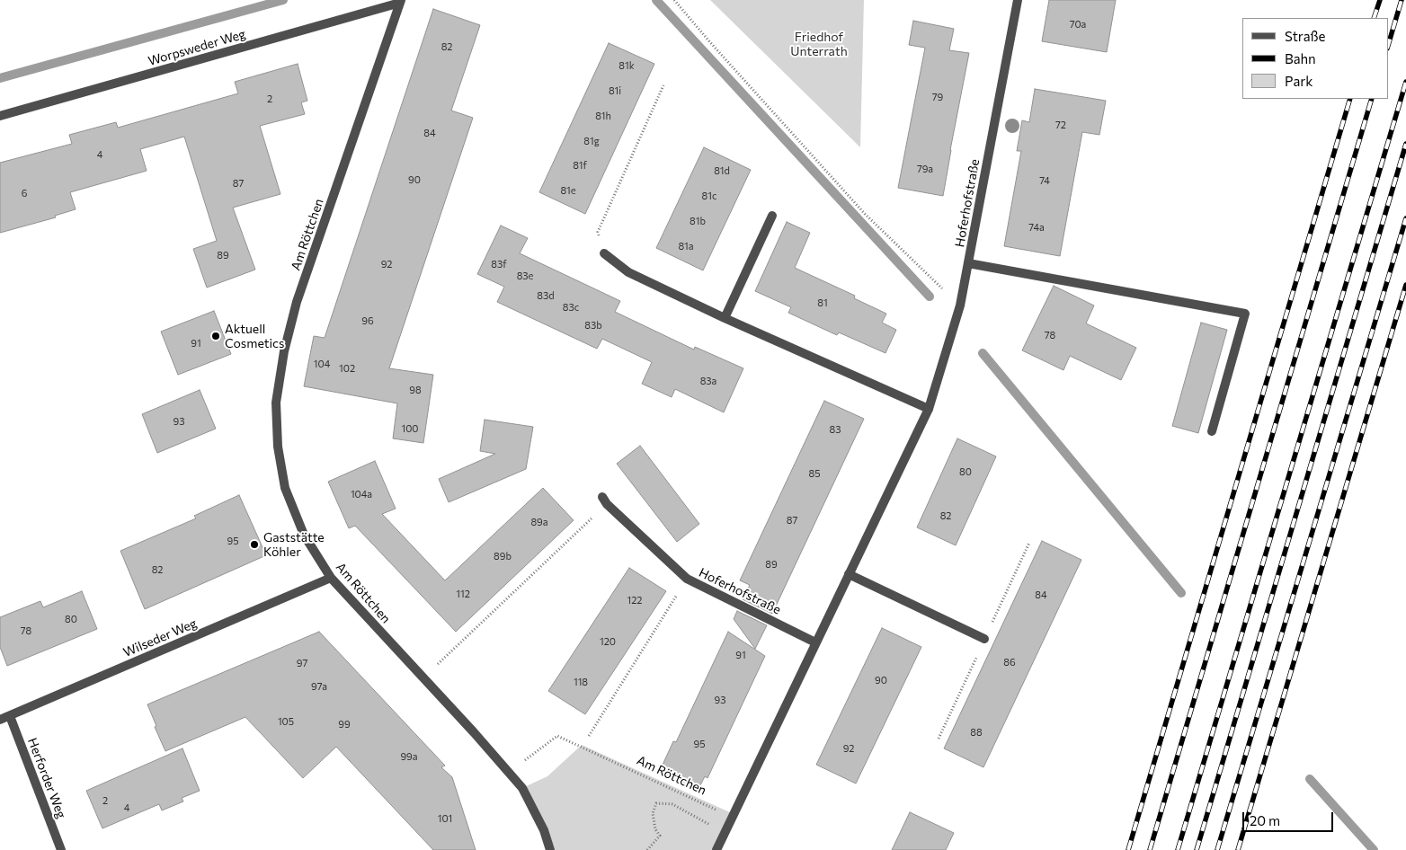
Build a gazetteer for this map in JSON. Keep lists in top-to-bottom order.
{
  "streets": {
    "street": [
      "Worpsweder Weg",
      "Hoferhofstraße",
      "Am Röttchen",
      "Wilseder Weg",
      "Herforder Weg"
    ]
  },
  "crossings": [
    ["Worpsweder Weg", "Am Röttchen"],
    ["Am Röttchen", "Wilseder Weg"],
    ["Wilseder Weg", "Herforder Weg"]
  ],
  "parks": ["Friedhof Unterrath"],
  "places": ["Aktuell Cosmetics", "Gaststätte Köhler"],
  "house_numbers": [
    "70a",
    "82",
    "81k",
    "81i",
    "79",
    "2",
    "81h",
    "72",
    "84",
    "81g",
    "4",
    "81f",
    "79a",
    "81d",
    "90",
    "74",
    "87",
    "81e",
    "6",
    "81c",
    "81b",
    "74a",
    "81a",
    "89",
    "92",
    "83f",
    "83e",
    "83d",
    "81",
    "83c",
    "96",
    "83b",
    "78",
    "91",
    "104",
    "102",
    "83a",
    "98",
    "93",
    "100",
    "83",
    "80",
    "85",
    "104a",
    "82",
    "87",
    "89a",
    "95",
    "89b",
    "89",
    "82",
    "112",
    "84",
    "122",
    "80",
    "78",
    "120",
    "91",
    "86",
    "97",
    "90",
    "118",
    "97a",
    "93",
    "105",
    "99",
    "88",
    "95",
    "92",
    "99a",
    "2",
    "4",
    "101"
  ],
  "legend": ["Straße", "Bahn", "Park"],
  "scale_bar": "20 m"
}
